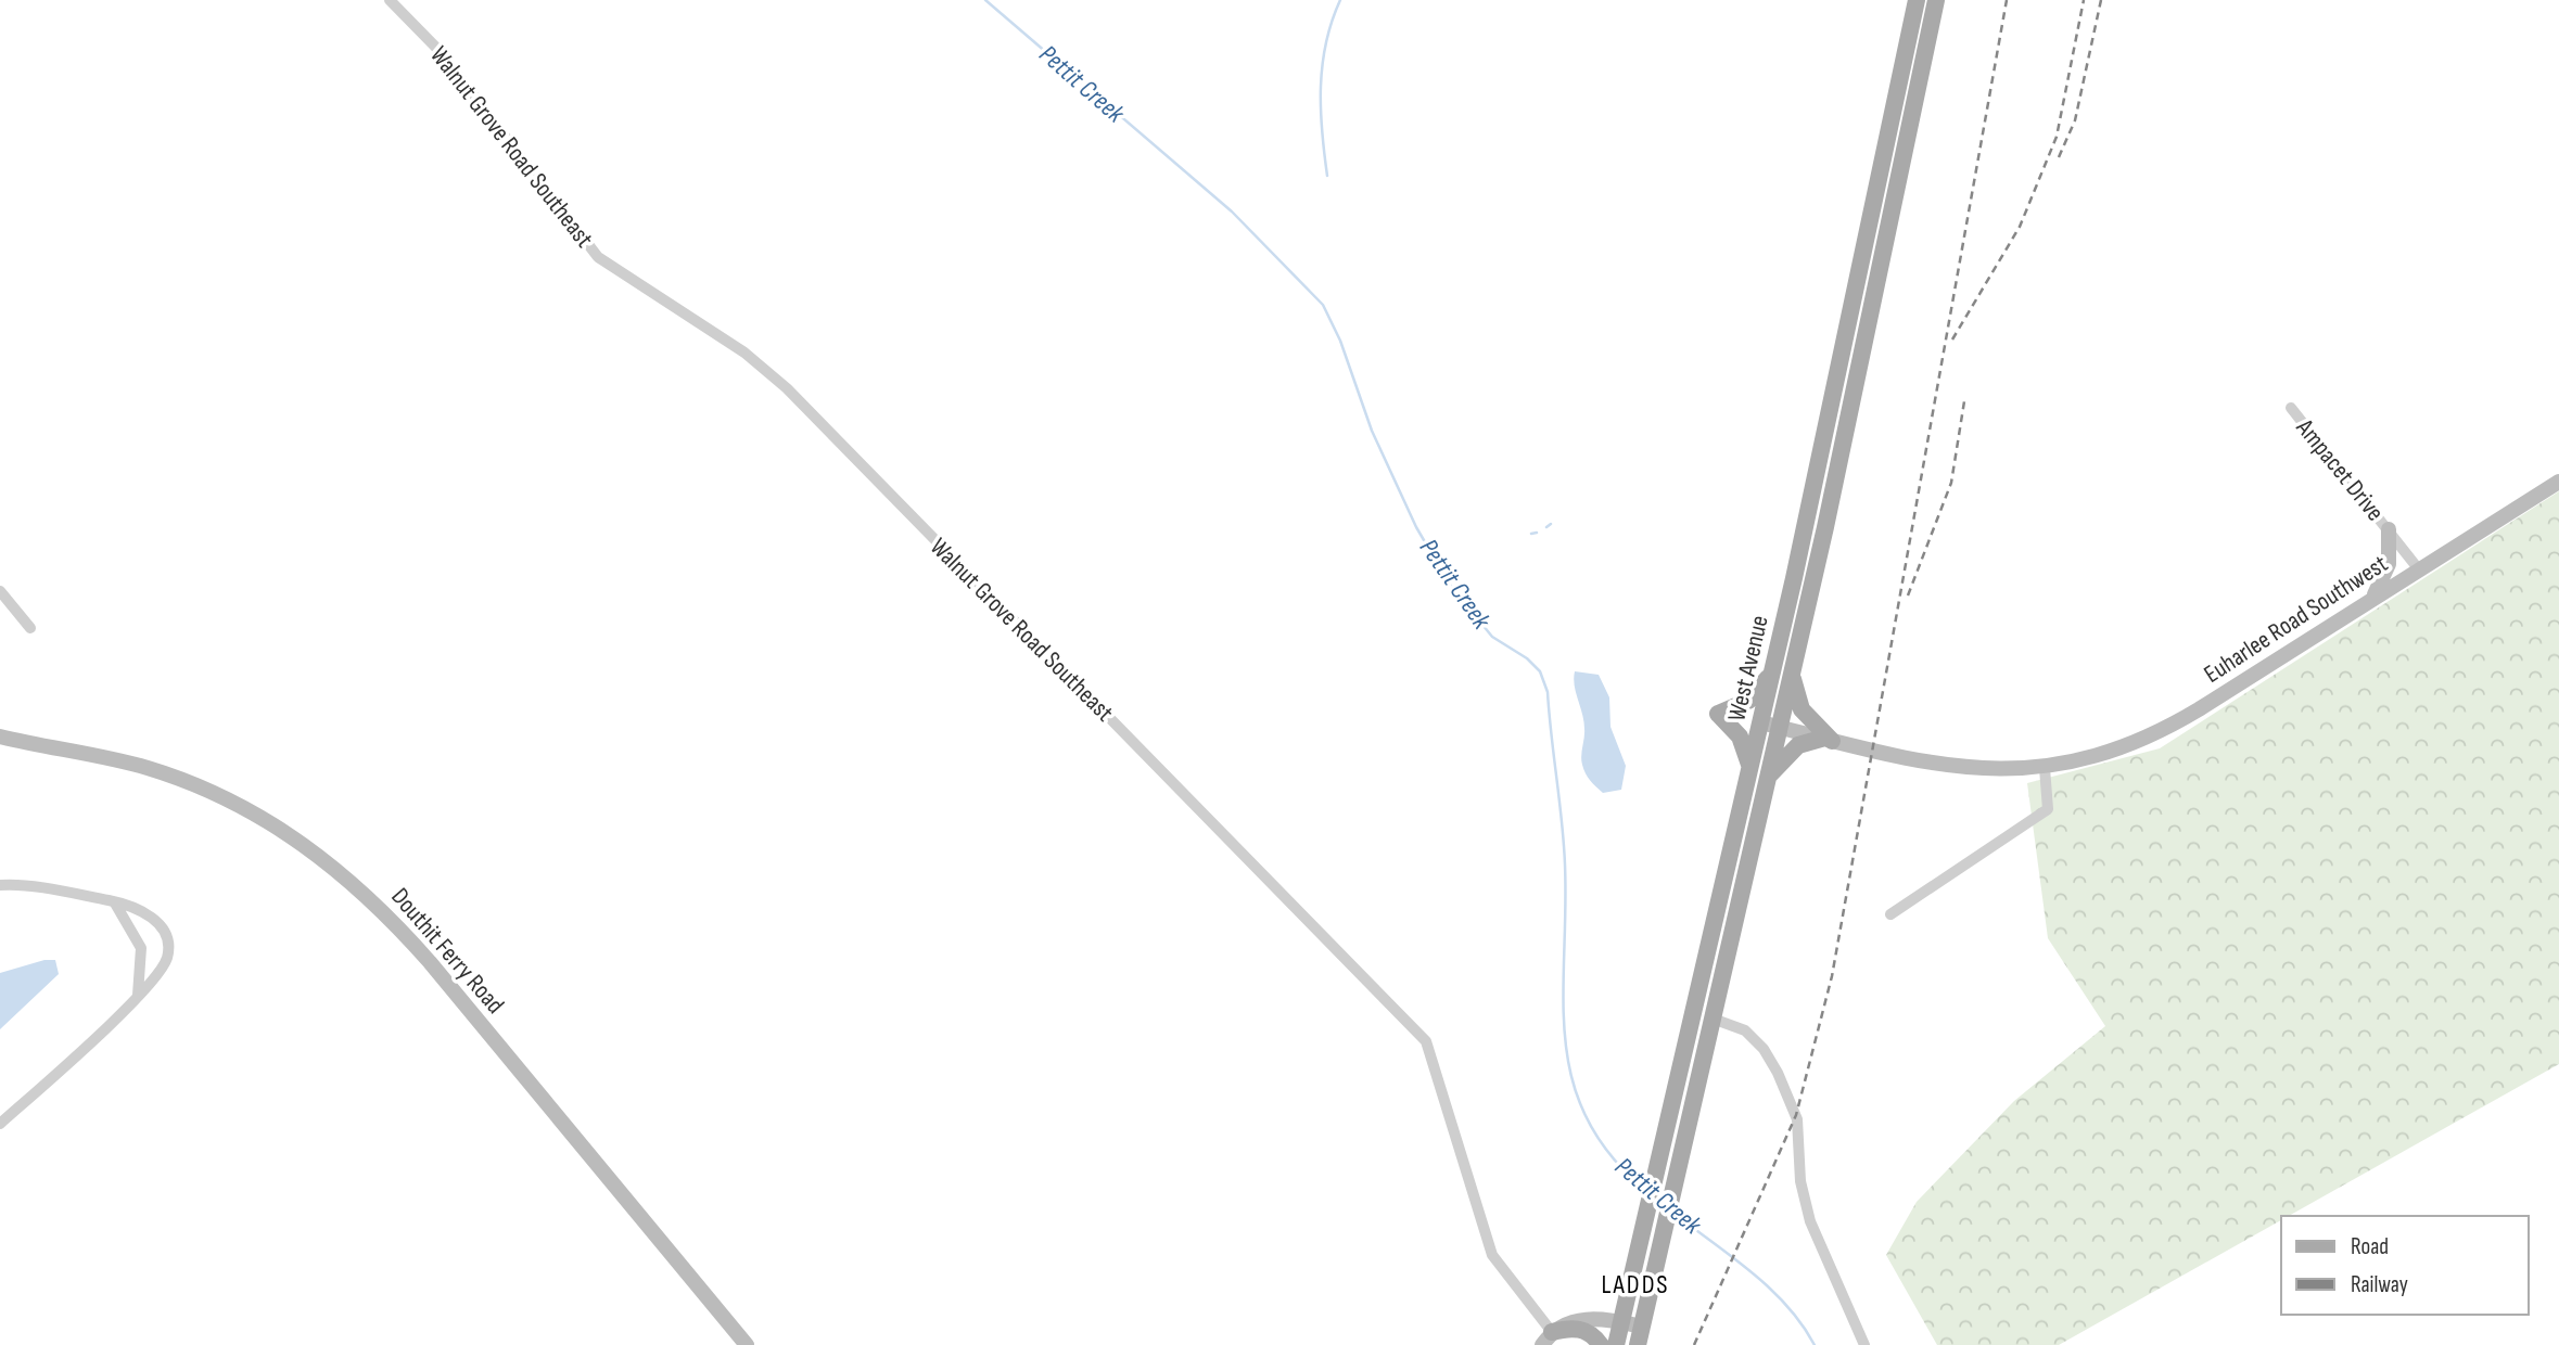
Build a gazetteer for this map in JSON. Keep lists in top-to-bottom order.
{
  "streets": {
    "main road": ["West Avenue"],
    "street": [
      "Walnut Grove Road Southeast",
      "Ampacet Drive",
      "Euharlee Road Southwest",
      "Douthit Ferry Road"
    ]
  },
  "crossings": [
    ["Ampacet Drive", "Euharlee Road Southwest"],
    ["Euharlee Road Southwest", "West Avenue"]
  ],
  "districts": ["LADDS"],
  "water": ["Pettit Creek"],
  "legend": ["Road", "Railway"]
}
